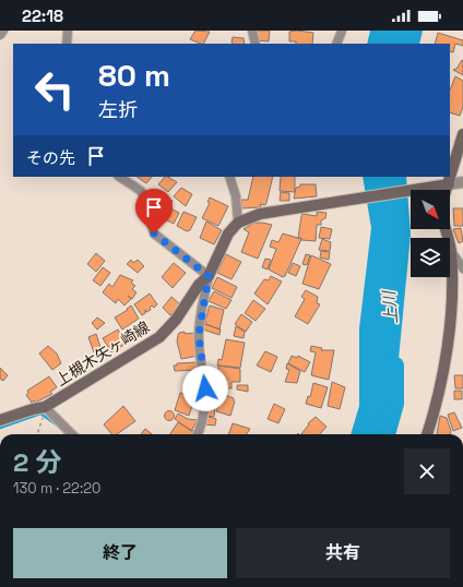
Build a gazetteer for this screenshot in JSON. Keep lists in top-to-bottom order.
{
  "streets": {
    "main road": ["上槻木矢ヶ崎線"]
  },
  "water": ["上川"],
  "north": "bottom right",
  "page": {
    "status": "22:18",
    "turn": ["80 m", "左折"],
    "then": "その先",
    "heading": ["2 分", "130 m · 22:20"],
    "buttons": ["終了", "共有"]
  }
}
